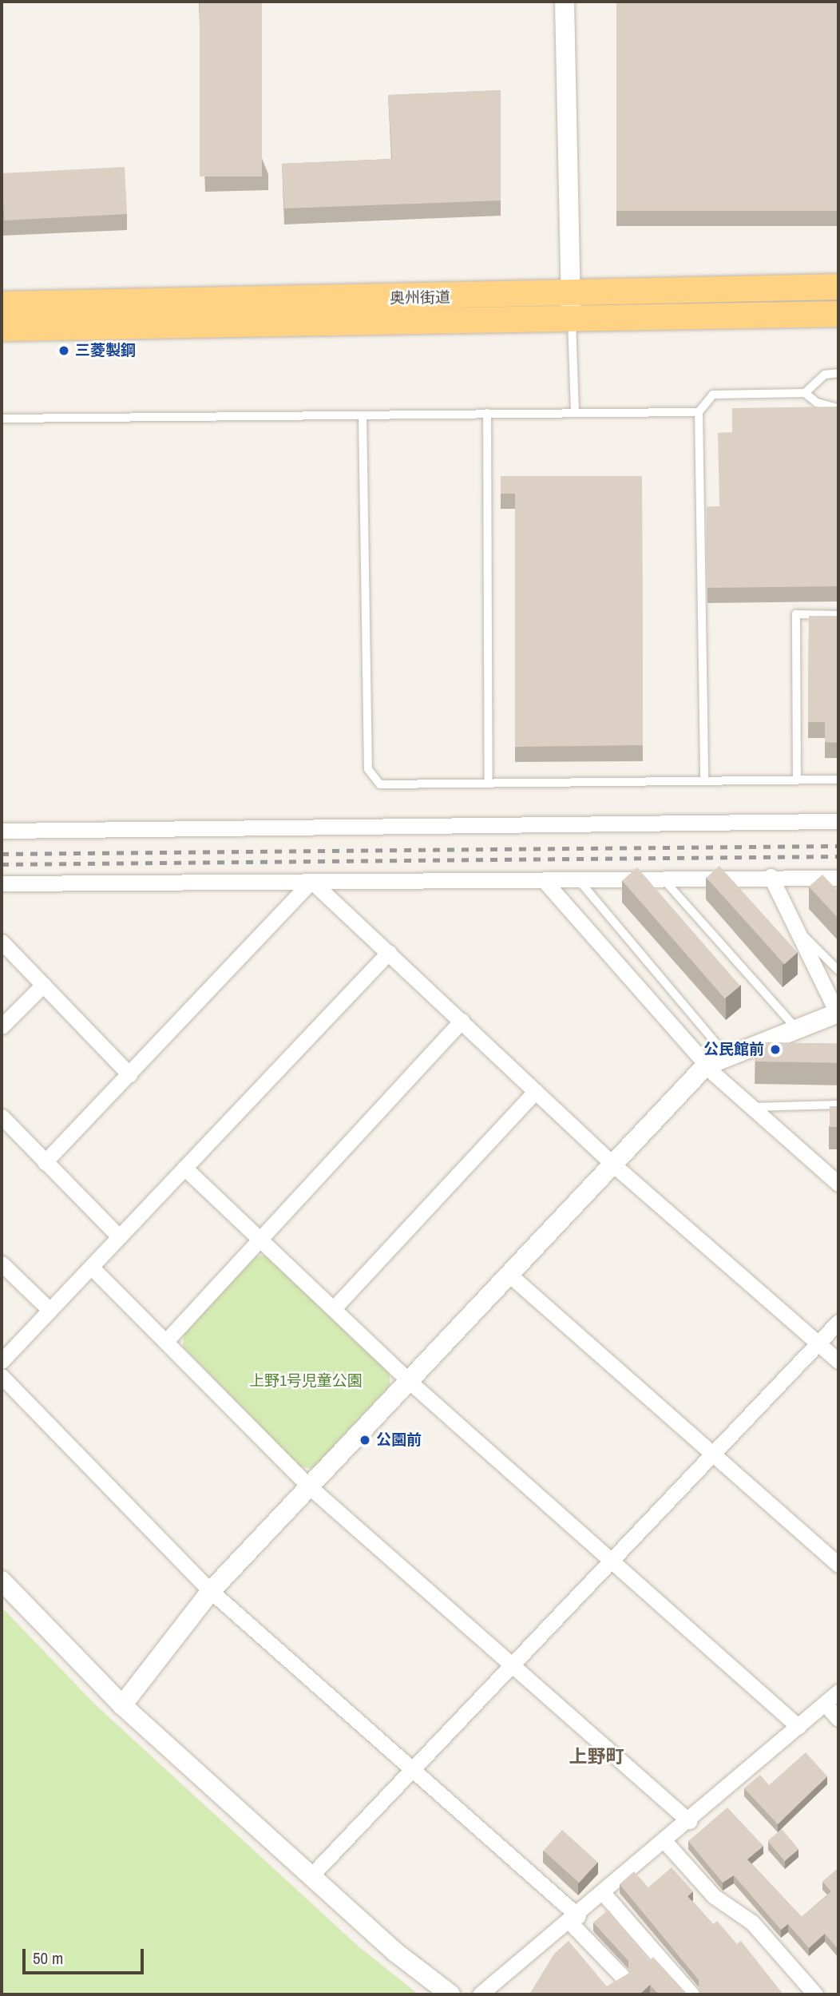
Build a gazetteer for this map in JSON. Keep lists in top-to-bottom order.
{
  "streets": {
    "highway": ["奥州街道"]
  },
  "districts": ["上野町"],
  "parks": ["上野1号児童公園"],
  "places": ["三菱製鋼", "公民館前", "公園前"],
  "scale_bar": "50 m"
}
